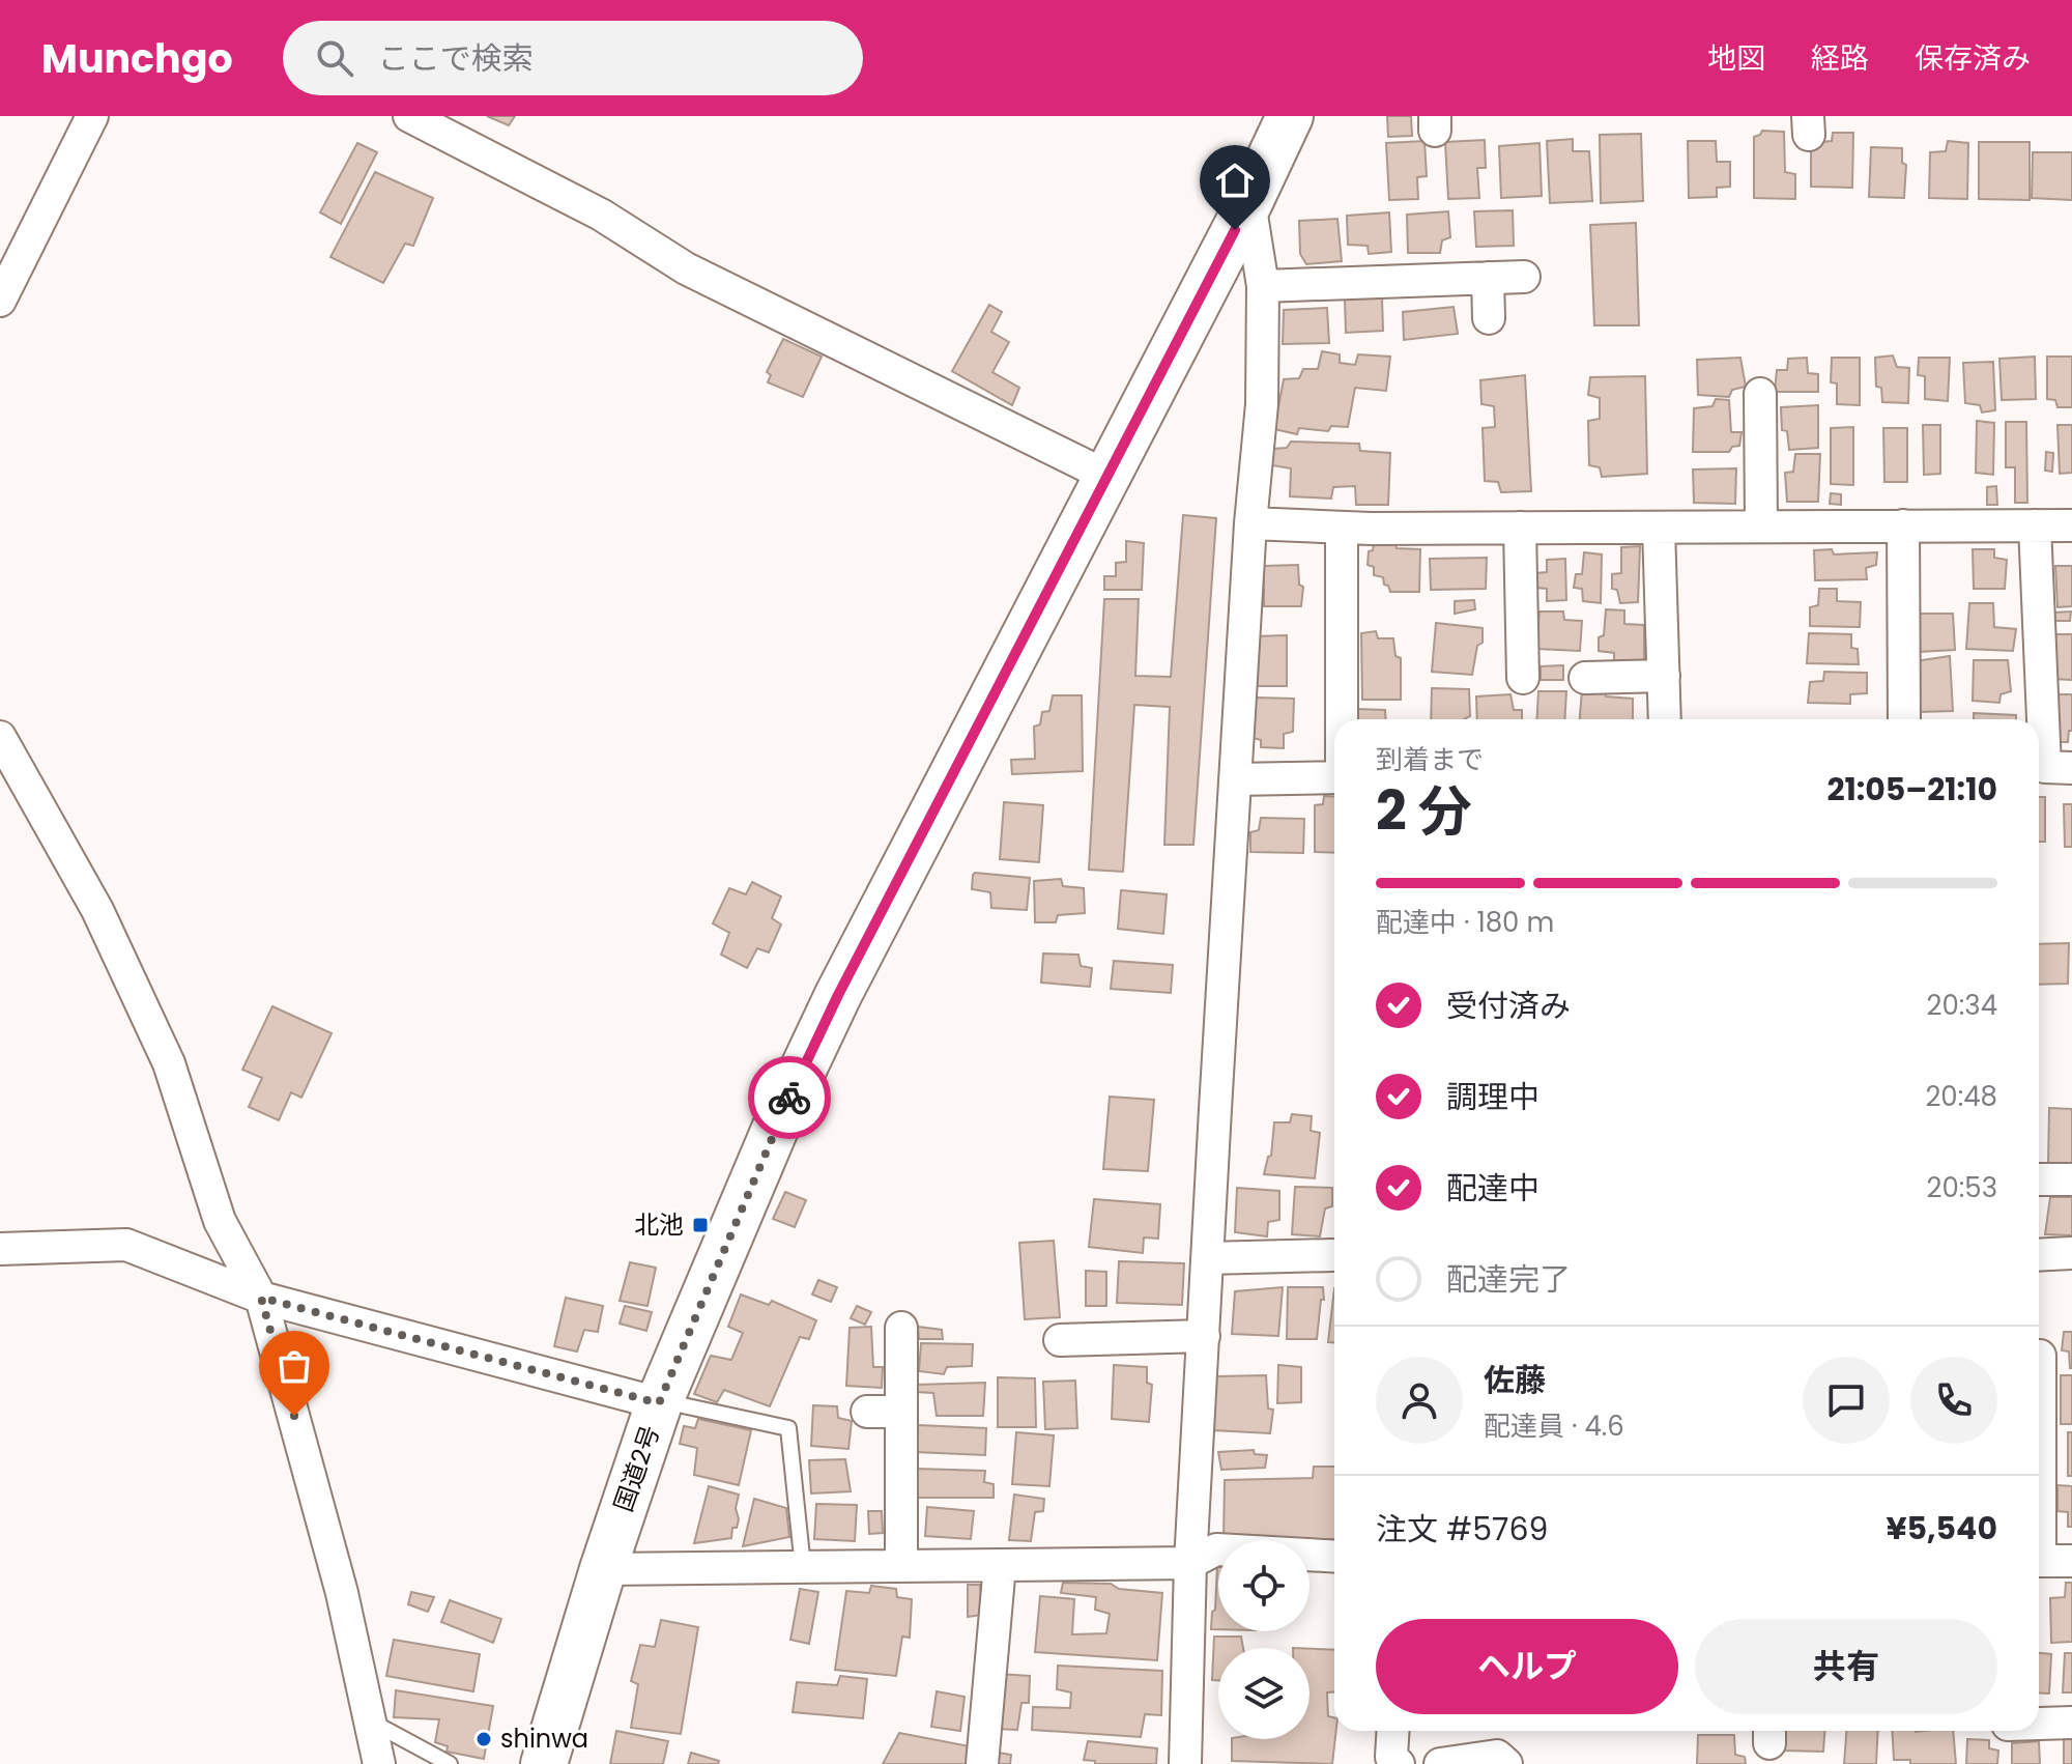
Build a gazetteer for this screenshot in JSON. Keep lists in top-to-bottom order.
{
  "streets": {
    "highway": ["国道2号"]
  },
  "places": {
    "transit": ["北池"],
    "other": ["shinwa"]
  },
  "page": {
    "header": "Munchgo",
    "search": "ここで検索",
    "nav": ["地図", "経路", "保存済み"],
    "heading": ["2 分", "到着まで", "21:05–21:10"],
    "panel": [
      "佐藤",
      "配達員 · 4.6",
      "注文 #5769",
      "¥5,540"
    ],
    "bar": "配達中 · 180 m",
    "list": [
      ["受付済み", "20:34"],
      ["調理中", "20:48"],
      ["配達中", "20:53"],
      "配達完了"
    ],
    "buttons": ["ヘルプ", "共有"]
  }
}
